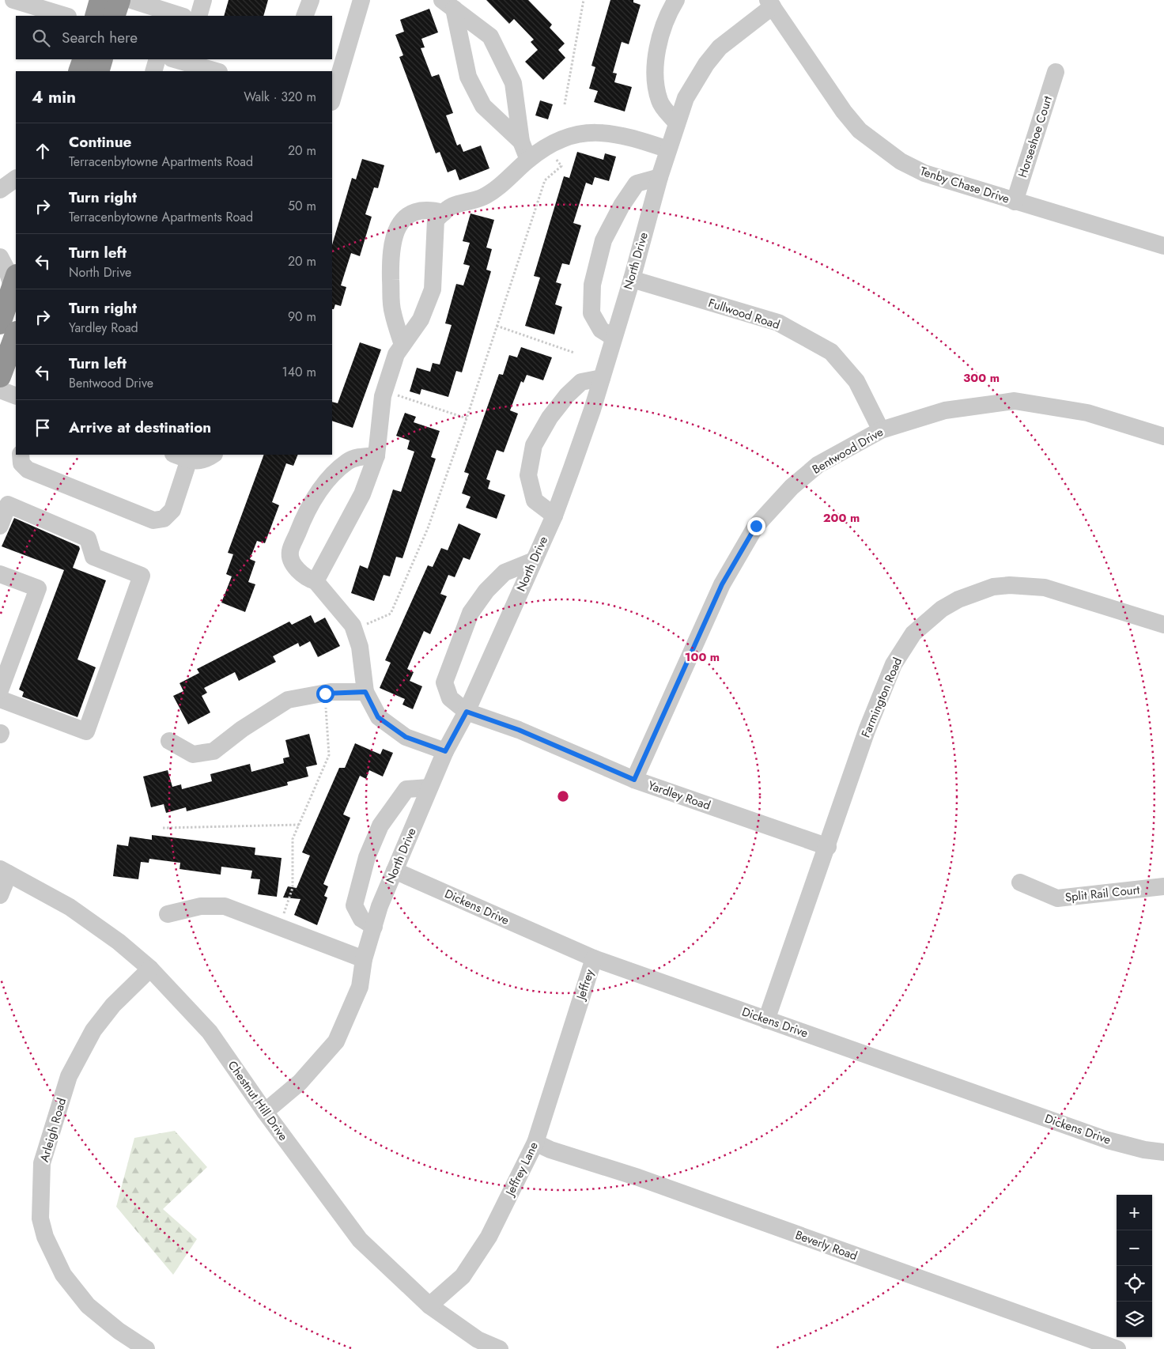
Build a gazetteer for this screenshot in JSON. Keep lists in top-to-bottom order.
{
  "streets": {
    "street": [
      "Horseshoe Court",
      "Tenby Chase Drive",
      "North Drive",
      "Fullwood Road",
      "Bentwood Drive",
      "Farmington Road",
      "Yardley Road",
      "Split Rail Court",
      "Dickens Drive",
      "Jeffrey",
      "Chestnut Hill Drive",
      "Arleigh Road",
      "Jeffrey Lane",
      "Beverly Road"
    ]
  },
  "crossings": [
    ["Horseshoe Court", "Tenby Chase Drive"],
    ["Tenby Chase Drive", "North Drive"],
    ["North Drive", "Fullwood Road"],
    ["North Drive", "Yardley Road"],
    ["North Drive", "Dickens Drive"],
    ["North Drive", "Chestnut Hill Drive"],
    ["Fullwood Road", "Bentwood Drive"],
    ["Bentwood Drive", "Yardley Road"],
    ["Farmington Road", "Yardley Road"],
    ["Farmington Road", "Dickens Drive"],
    ["Dickens Drive", "Jeffrey"],
    ["Jeffrey", "Jeffrey Lane"],
    ["Chestnut Hill Drive", "Arleigh Road"],
    ["Chestnut Hill Drive", "Jeffrey Lane"],
    ["Jeffrey Lane", "Beverly Road"]
  ],
  "page": {
    "search": "Search here",
    "heading": ["4 min", "Walk · 320 m"],
    "list": [
      ["Continue", "Terracenbytowne Apartments Road", "20 m"],
      ["Turn right", "Terracenbytowne Apartments Road", "50 m"],
      ["Turn left", "North Drive", "20 m"],
      ["Turn right", "Yardley Road", "90 m"],
      ["Turn left", "Bentwood Drive", "140 m"],
      "Arrive at destination"
    ],
    "map_buttons": ["+", "−"]
  },
  "rings": ["300 m", "200 m", "100 m"]
}
